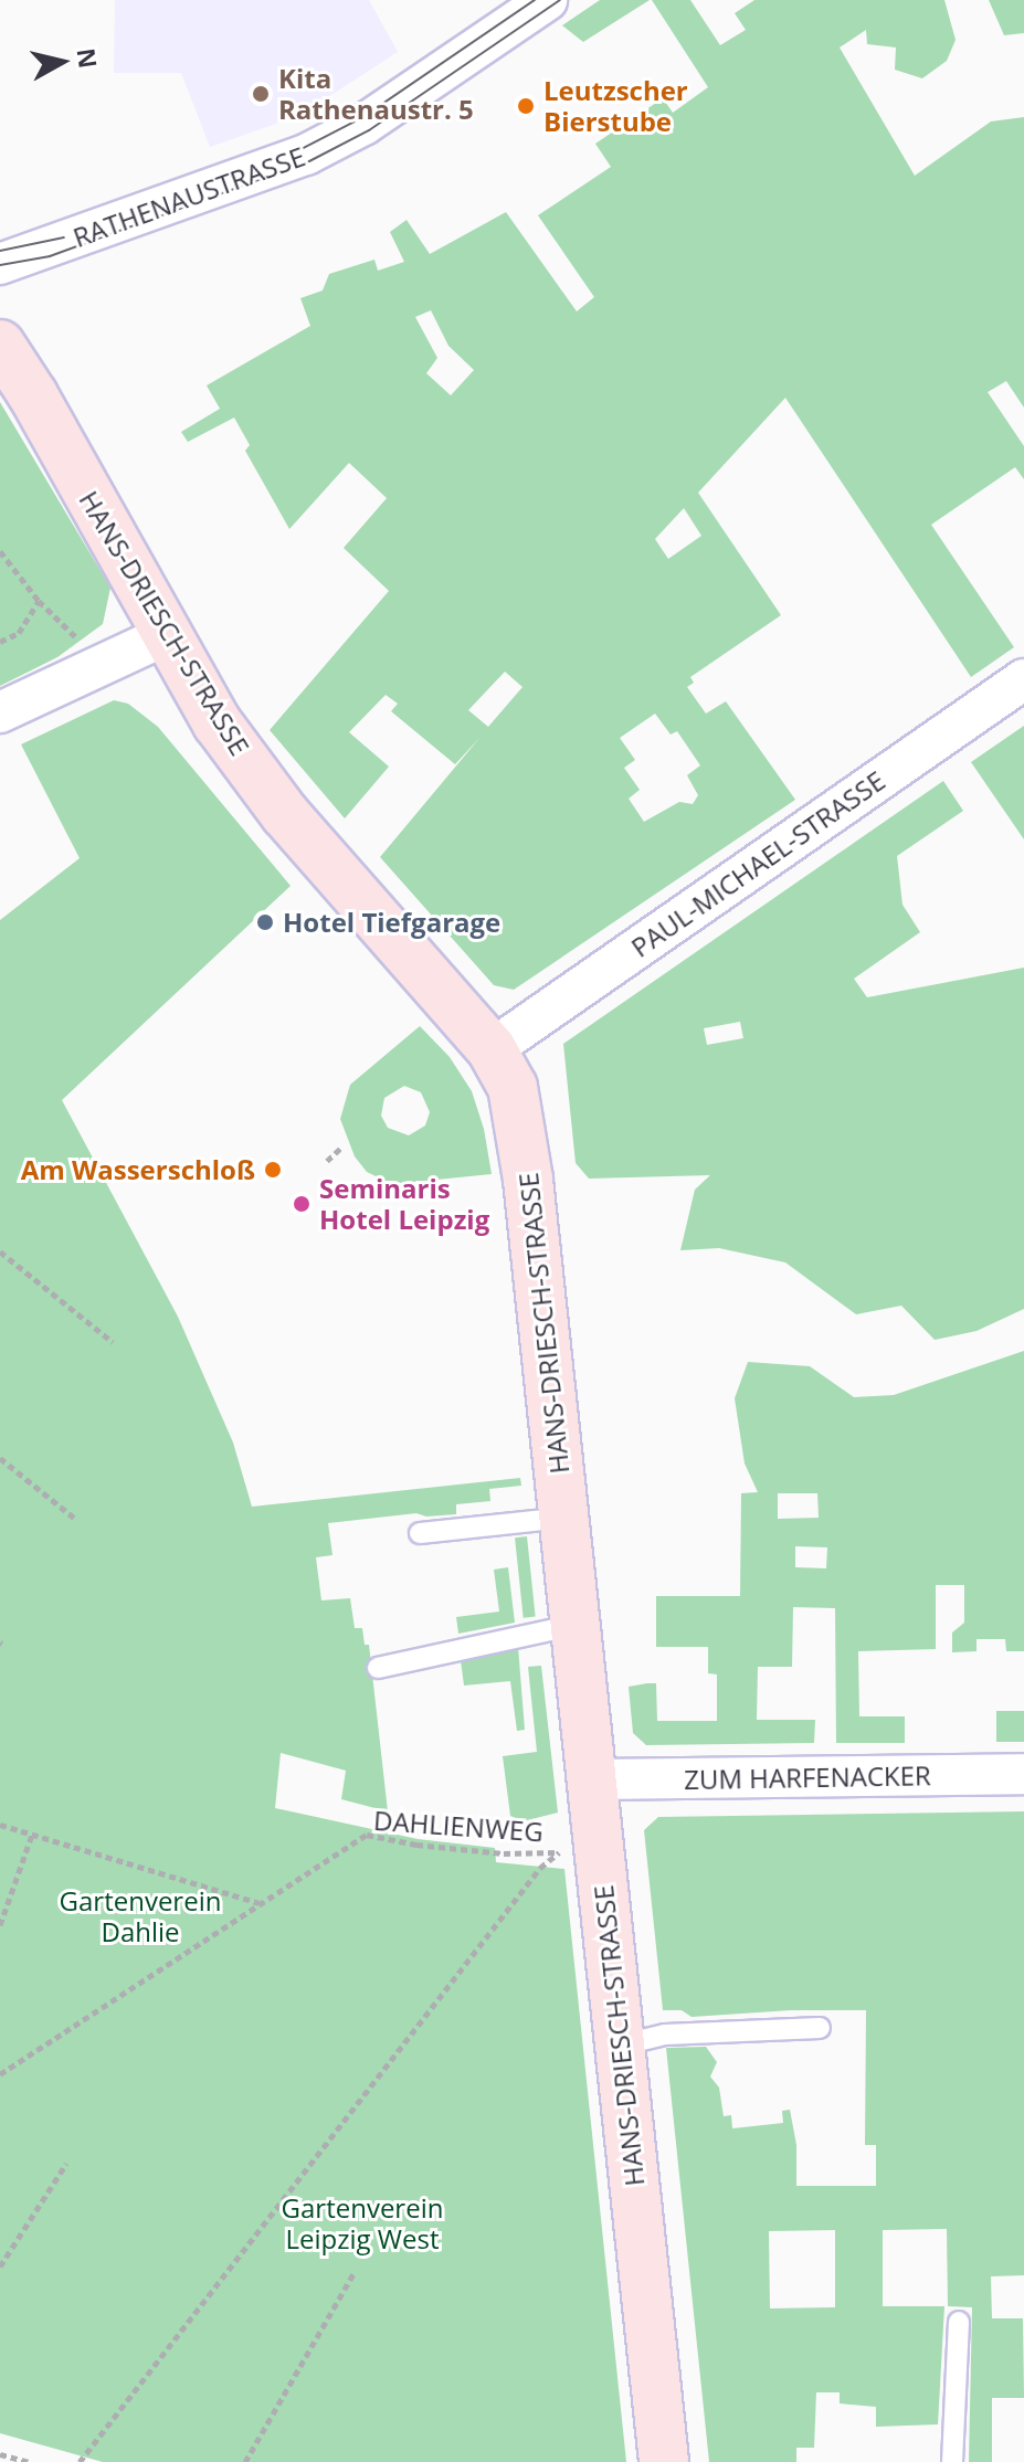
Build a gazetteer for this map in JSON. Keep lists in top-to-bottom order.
{
  "streets": {
    "main road": ["HANS-DRIESCH-STRASSE"],
    "street": ["RATHENAUSTRASSE", "PAUL-MICHAEL-STRASSE", "ZUM HARFENACKER"],
    "path": ["DAHLIENWEG"]
  },
  "crossings": [
    ["HANS-DRIESCH-STRASSE", "PAUL-MICHAEL-STRASSE"],
    ["HANS-DRIESCH-STRASSE", "ZUM HARFENACKER"],
    ["HANS-DRIESCH-STRASSE", "DAHLIENWEG"]
  ],
  "parks": ["Gartenverein Dahlie", "Gartenverein Leipzig West"],
  "places": [
    "Kita Rathenaustr. 5",
    "Leutzscher Bierstube",
    "Hotel Tiefgarage",
    "Am Wasserschloß",
    "Seminaris Hotel Leipzig"
  ],
  "north": "right"
}
